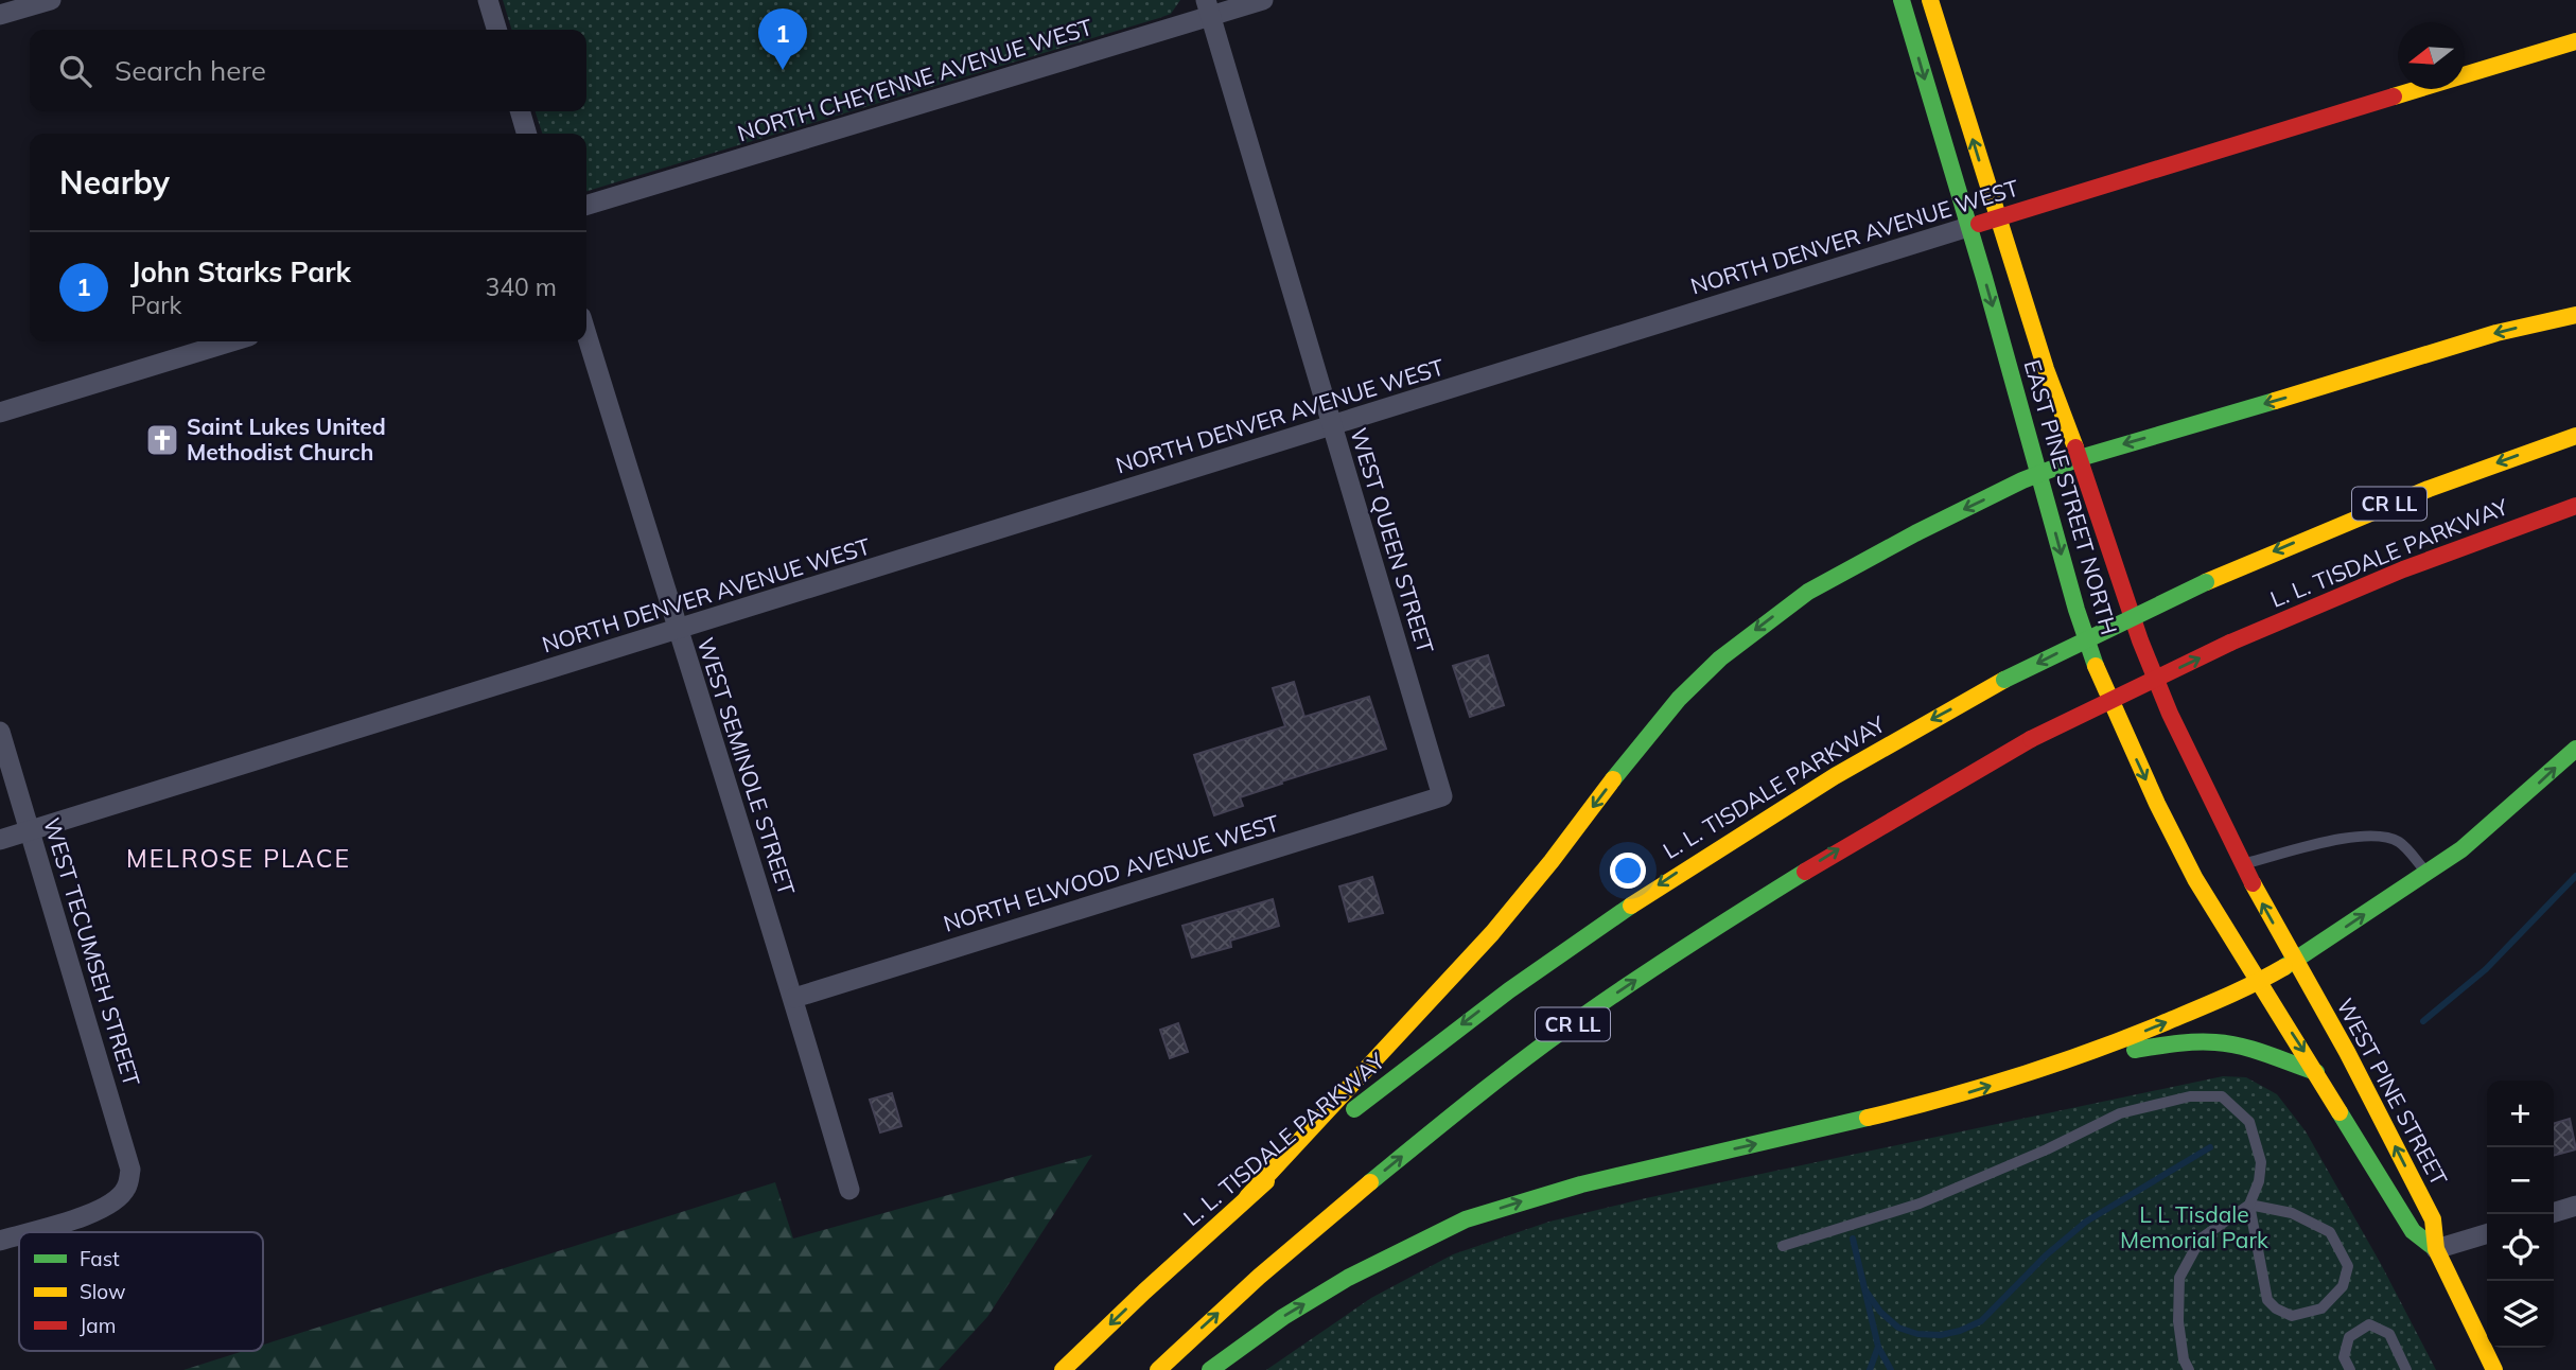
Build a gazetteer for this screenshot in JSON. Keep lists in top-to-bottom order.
{
  "streets": {
    "main road": [
      "NORTH DENVER AVENUE WEST",
      "EAST PINE STREET NORTH",
      "CR LL",
      "L. L. TISDALE PARKWAY",
      "WEST PINE STREET"
    ],
    "street": [
      "NORTH CHEYENNE AVENUE WEST",
      "WEST QUEEN STREET",
      "WEST SEMINOLE STREET",
      "NORTH ELWOOD AVENUE WEST",
      "WEST TECUMSEH STREET"
    ]
  },
  "crossings": [
    ["NORTH CHEYENNE AVENUE WEST", "WEST QUEEN STREET"],
    ["NORTH DENVER AVENUE WEST", "EAST PINE STREET NORTH"],
    ["NORTH DENVER AVENUE WEST", "WEST QUEEN STREET"],
    ["NORTH DENVER AVENUE WEST", "WEST SEMINOLE STREET"],
    ["NORTH DENVER AVENUE WEST", "WEST TECUMSEH STREET"],
    ["EAST PINE STREET NORTH", "WEST PINE STREET"],
    ["WEST QUEEN STREET", "NORTH ELWOOD AVENUE WEST"],
    ["WEST SEMINOLE STREET", "NORTH ELWOOD AVENUE WEST"]
  ],
  "districts": ["MELROSE PLACE"],
  "parks": ["L L Tisdale Memorial Park"],
  "places": {
    "church": ["Saint Lukes United Methodist Church"]
  },
  "legend": ["Fast", "Slow", "Jam"],
  "north": "left",
  "page": {
    "pins": "1",
    "search": "Search here",
    "heading": "Nearby",
    "list": [
      {
        "mark": "1",
        "name": "John Starks Park",
        "note": "Park",
        "value": "340 m"
      }
    ],
    "map_buttons": ["+", "−"]
  }
}
